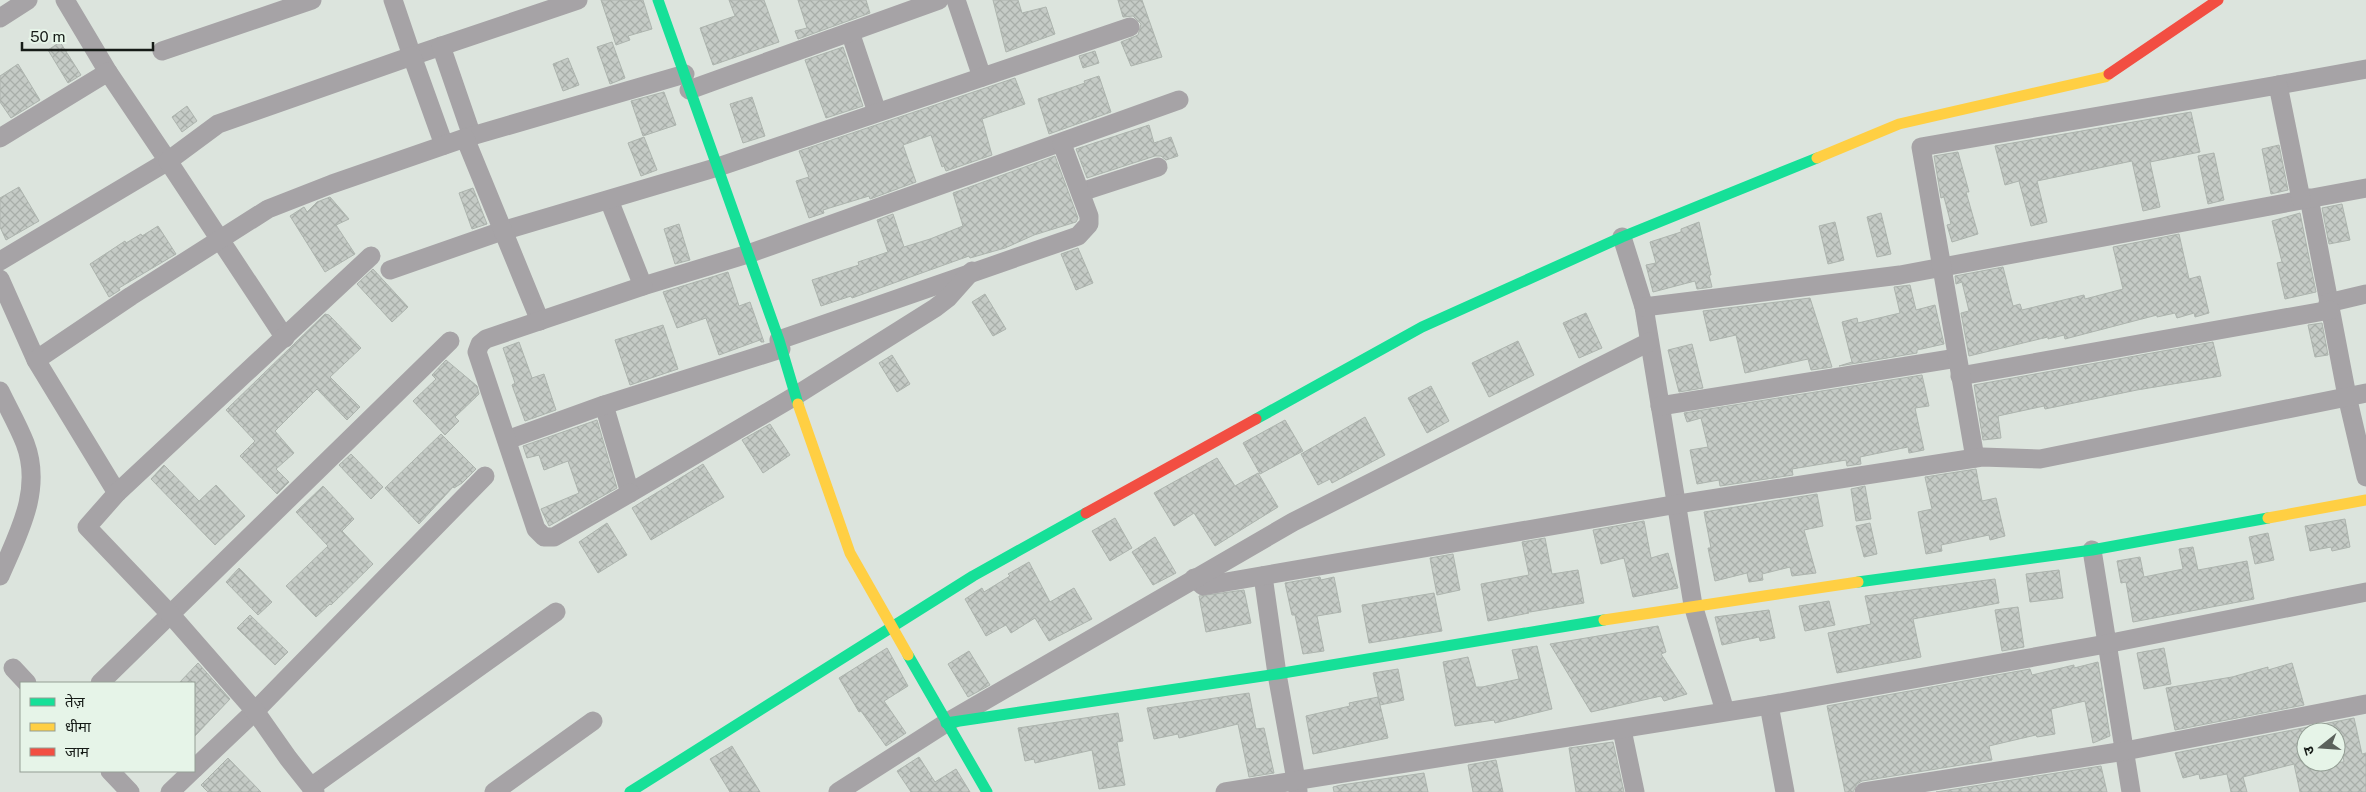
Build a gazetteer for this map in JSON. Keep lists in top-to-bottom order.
{
  "legend": ["तेज़", "धीमा", "जाम"],
  "scale_bar": "50 m",
  "north": "left"
}
